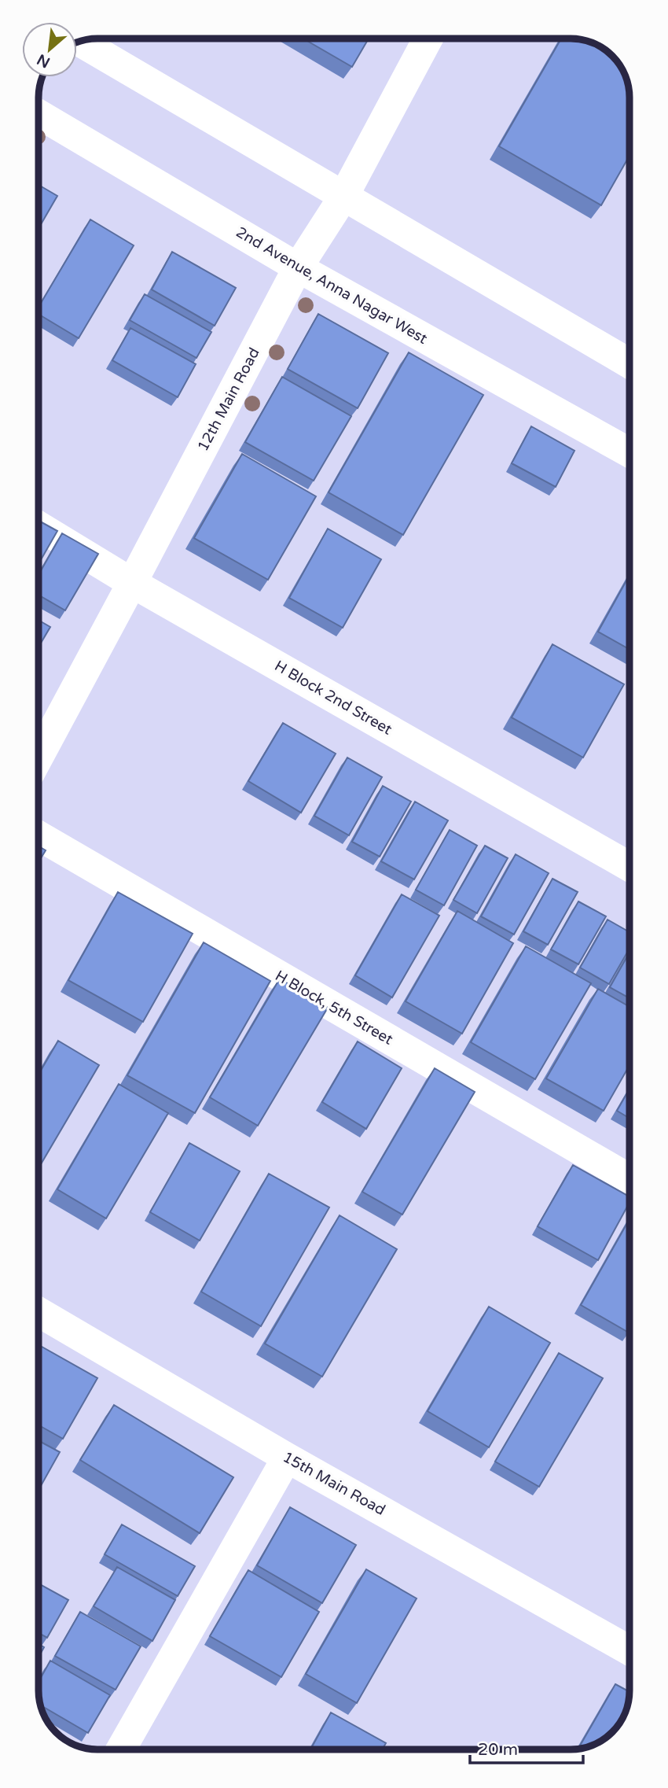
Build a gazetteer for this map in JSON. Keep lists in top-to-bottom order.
{
  "streets": {
    "street": [
      "2nd Avenue, Anna Nagar West",
      "12th Main Road",
      "H Block 2nd Street",
      "H Block, 5th Street",
      "15th Main Road"
    ]
  },
  "crossings": [
    ["2nd Avenue, Anna Nagar West", "12th Main Road"],
    ["12th Main Road", "H Block 2nd Street"]
  ],
  "scale_bar": "20 m",
  "north": "bottom left"
}
